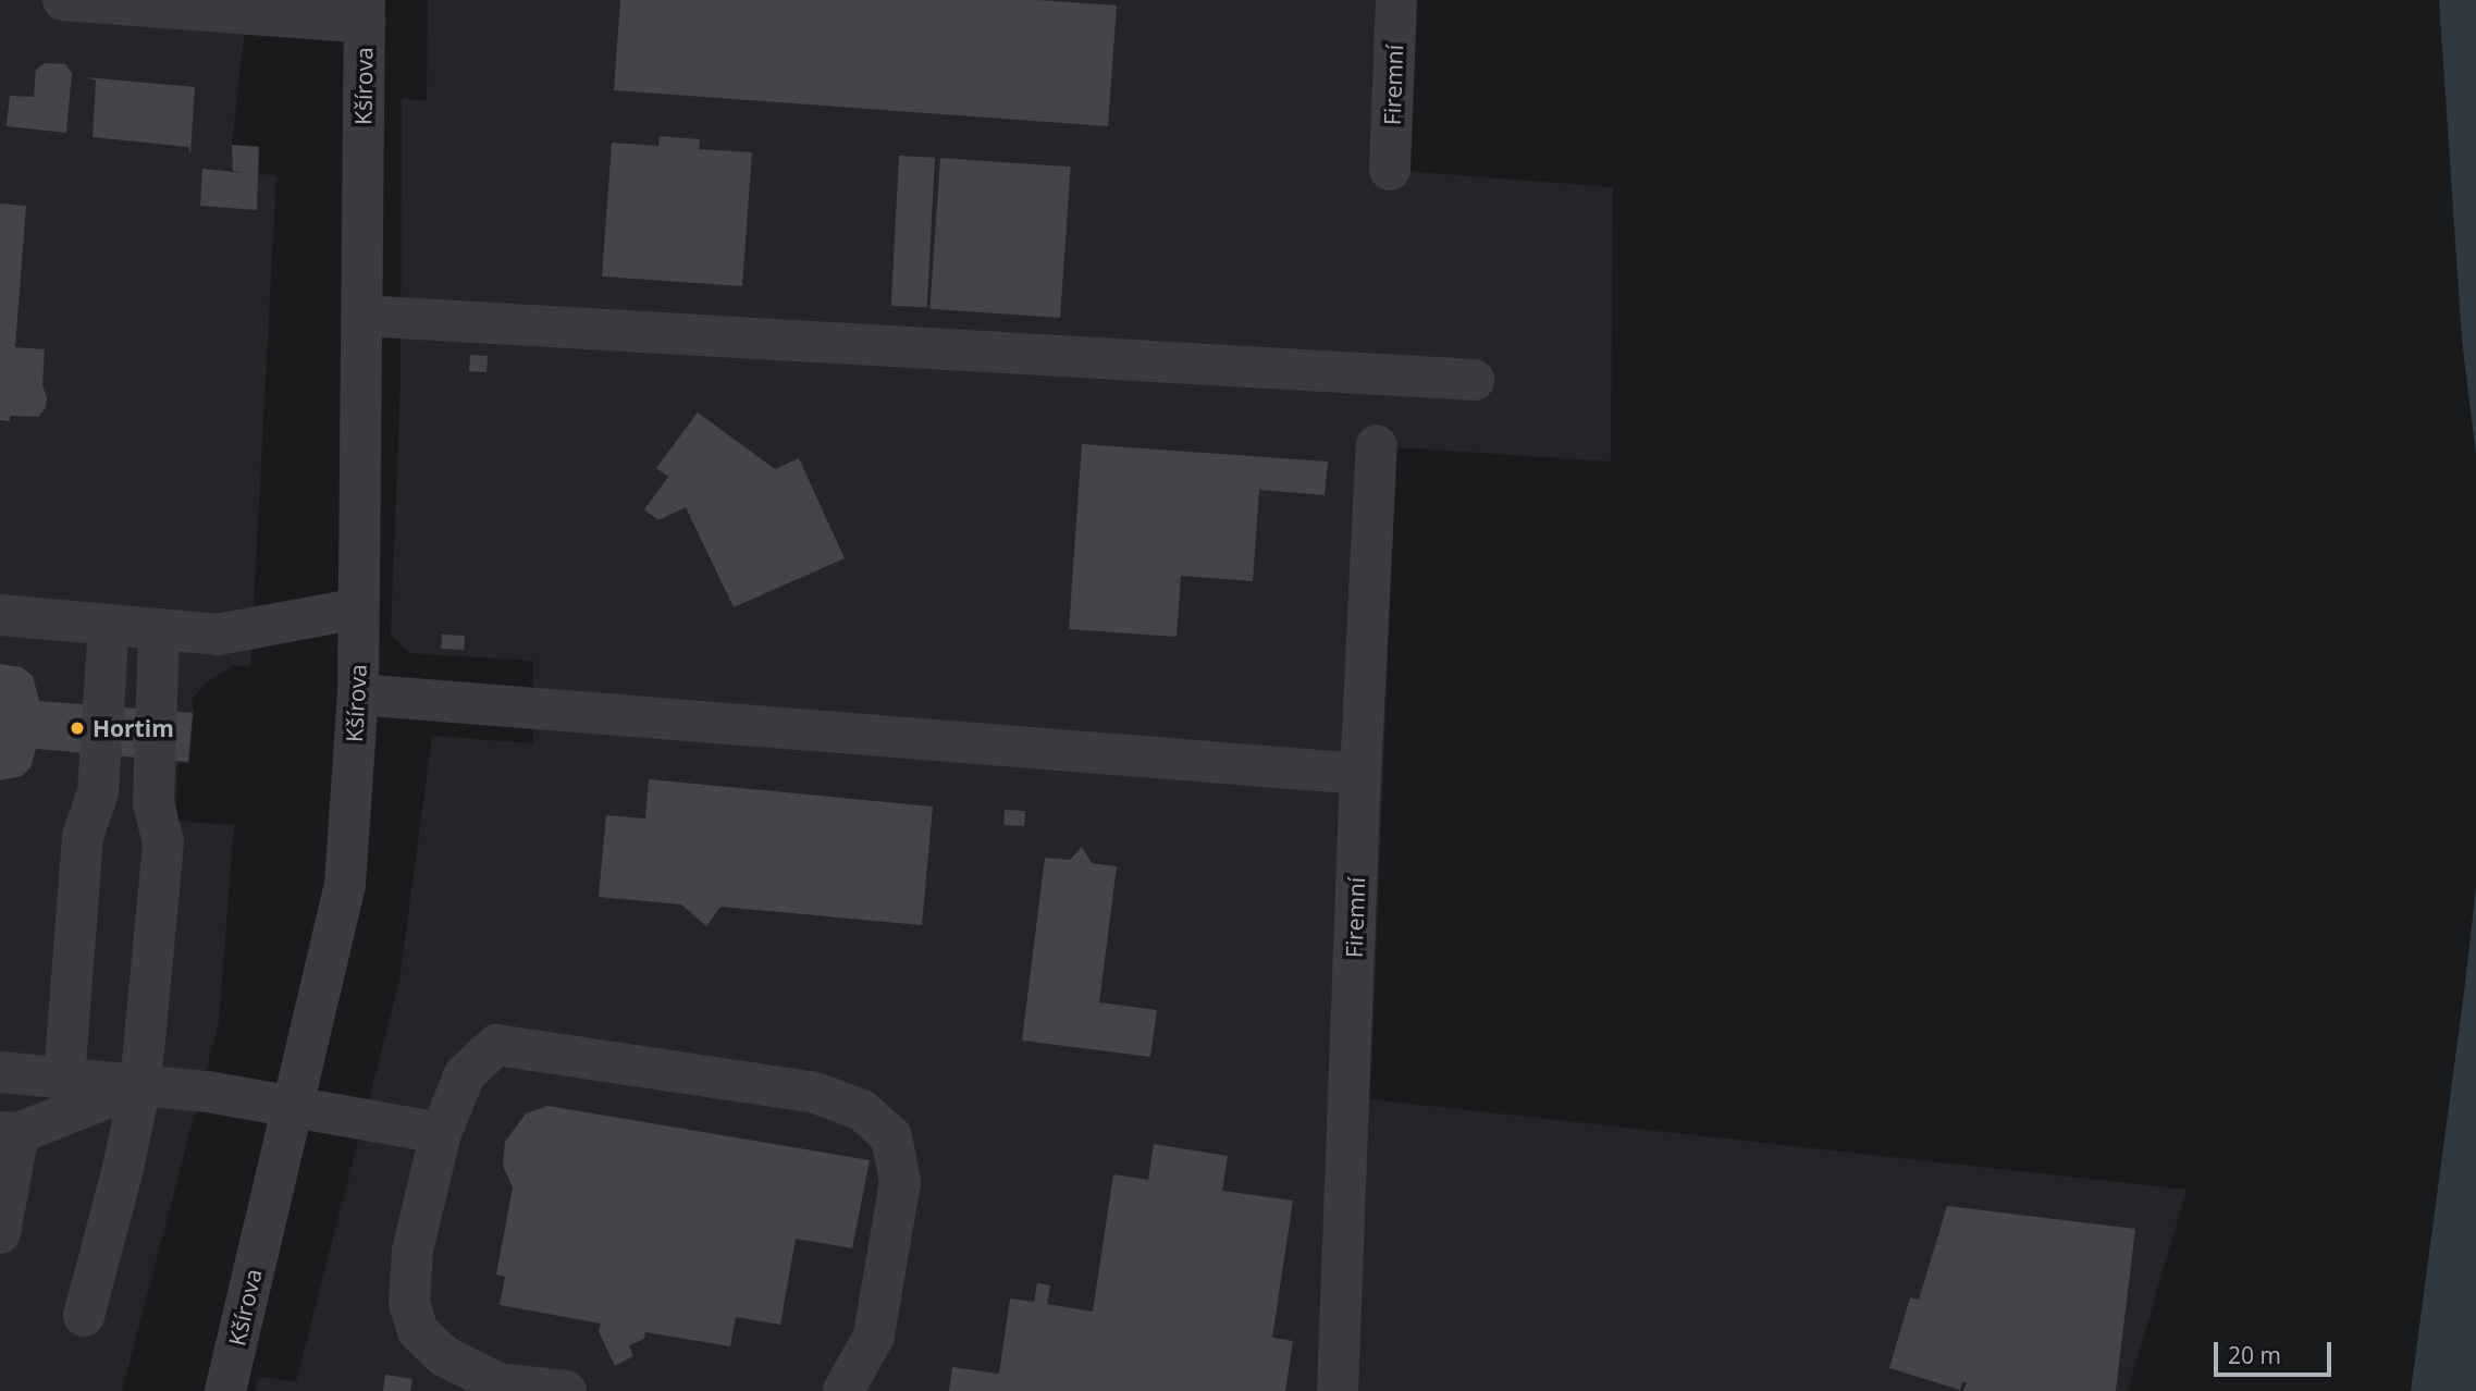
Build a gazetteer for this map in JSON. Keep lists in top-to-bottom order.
{
  "streets": {
    "street": ["Firemní", "Kšírova"]
  },
  "places": ["Hortim"],
  "scale_bar": "20 m"
}
